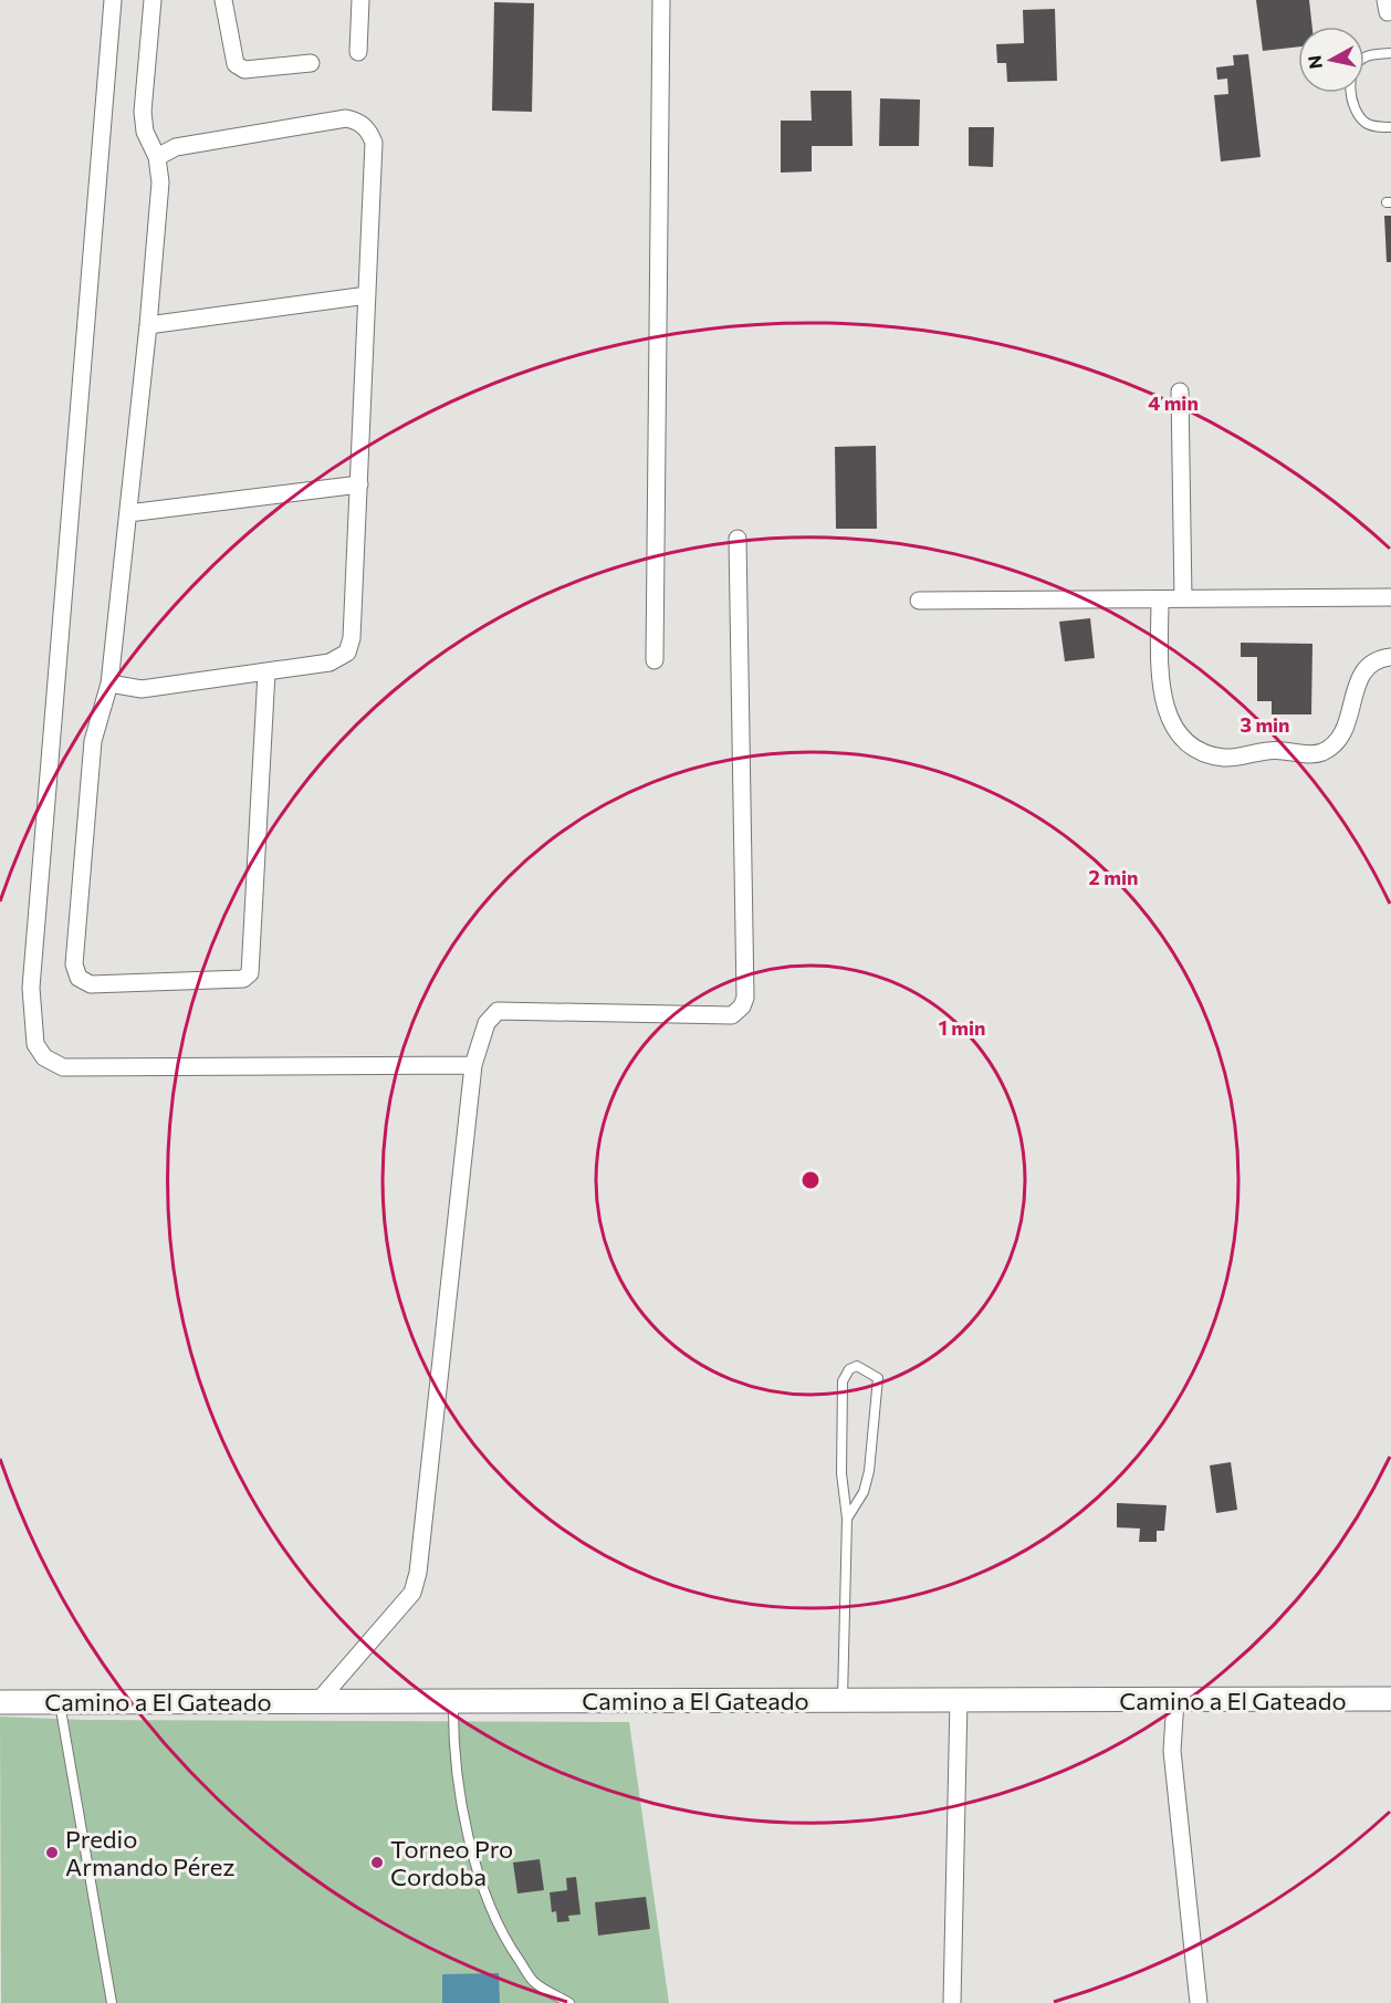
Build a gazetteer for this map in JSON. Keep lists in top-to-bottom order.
{
  "streets": {
    "street": ["Camino a El Gateado"]
  },
  "places": ["Predio Armando Pérez", "Torneo Pro Cordoba"],
  "north": "left",
  "rings": [
    "4 min",
    "3 min",
    "2 min",
    "1 min"
  ]
}
